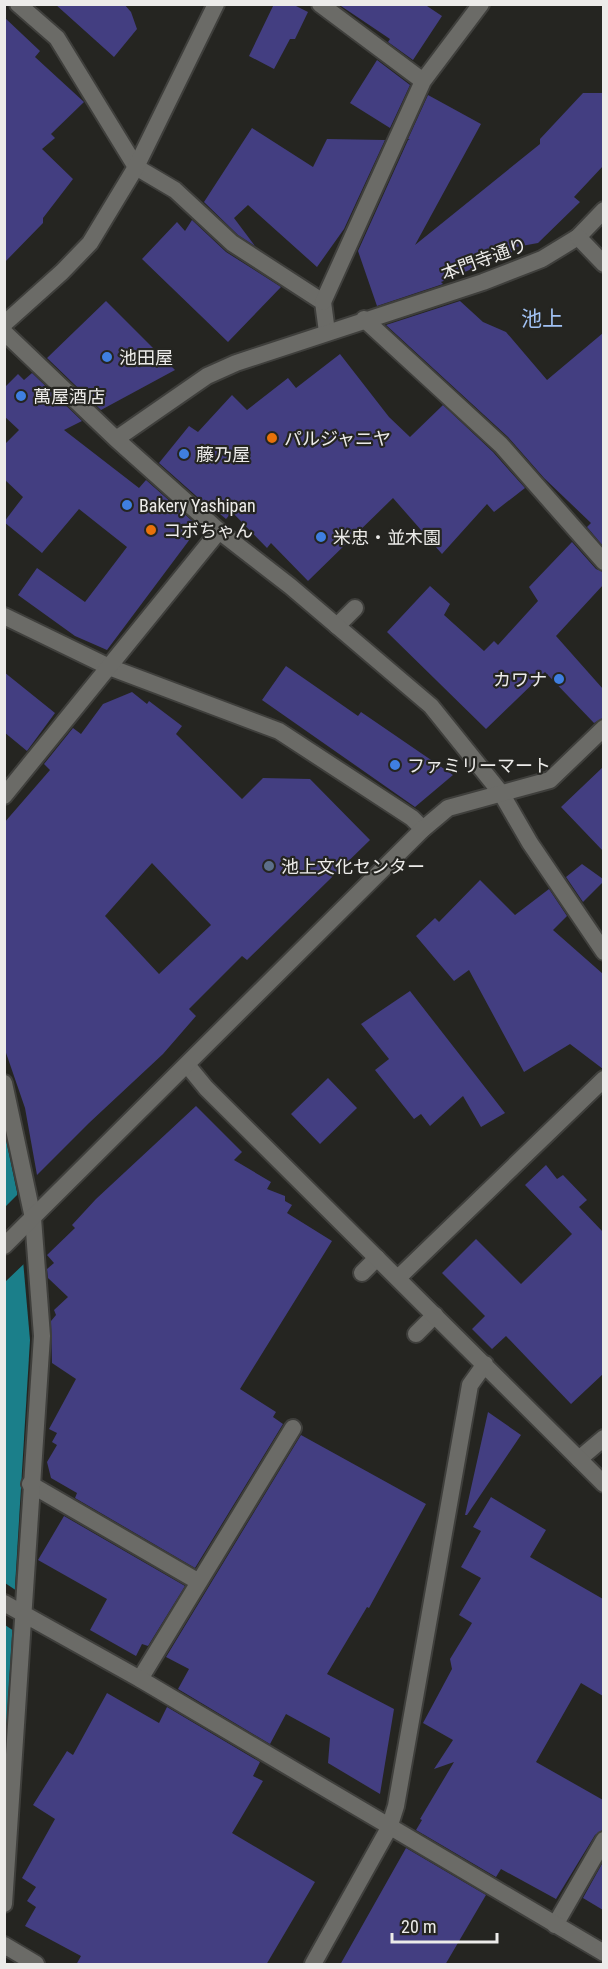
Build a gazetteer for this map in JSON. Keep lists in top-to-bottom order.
{
  "streets": {
    "street": ["本門寺通り"]
  },
  "districts": ["池上"],
  "places": [
    "池田屋",
    "萬屋酒店",
    "パルジャニヤ",
    "藤乃屋",
    "Bakery Yashipan",
    "コボちゃん",
    "米忠・並木園",
    "カワナ",
    "ファミリーマート",
    "池上文化センター"
  ],
  "scale_bar": "20 m"
}
